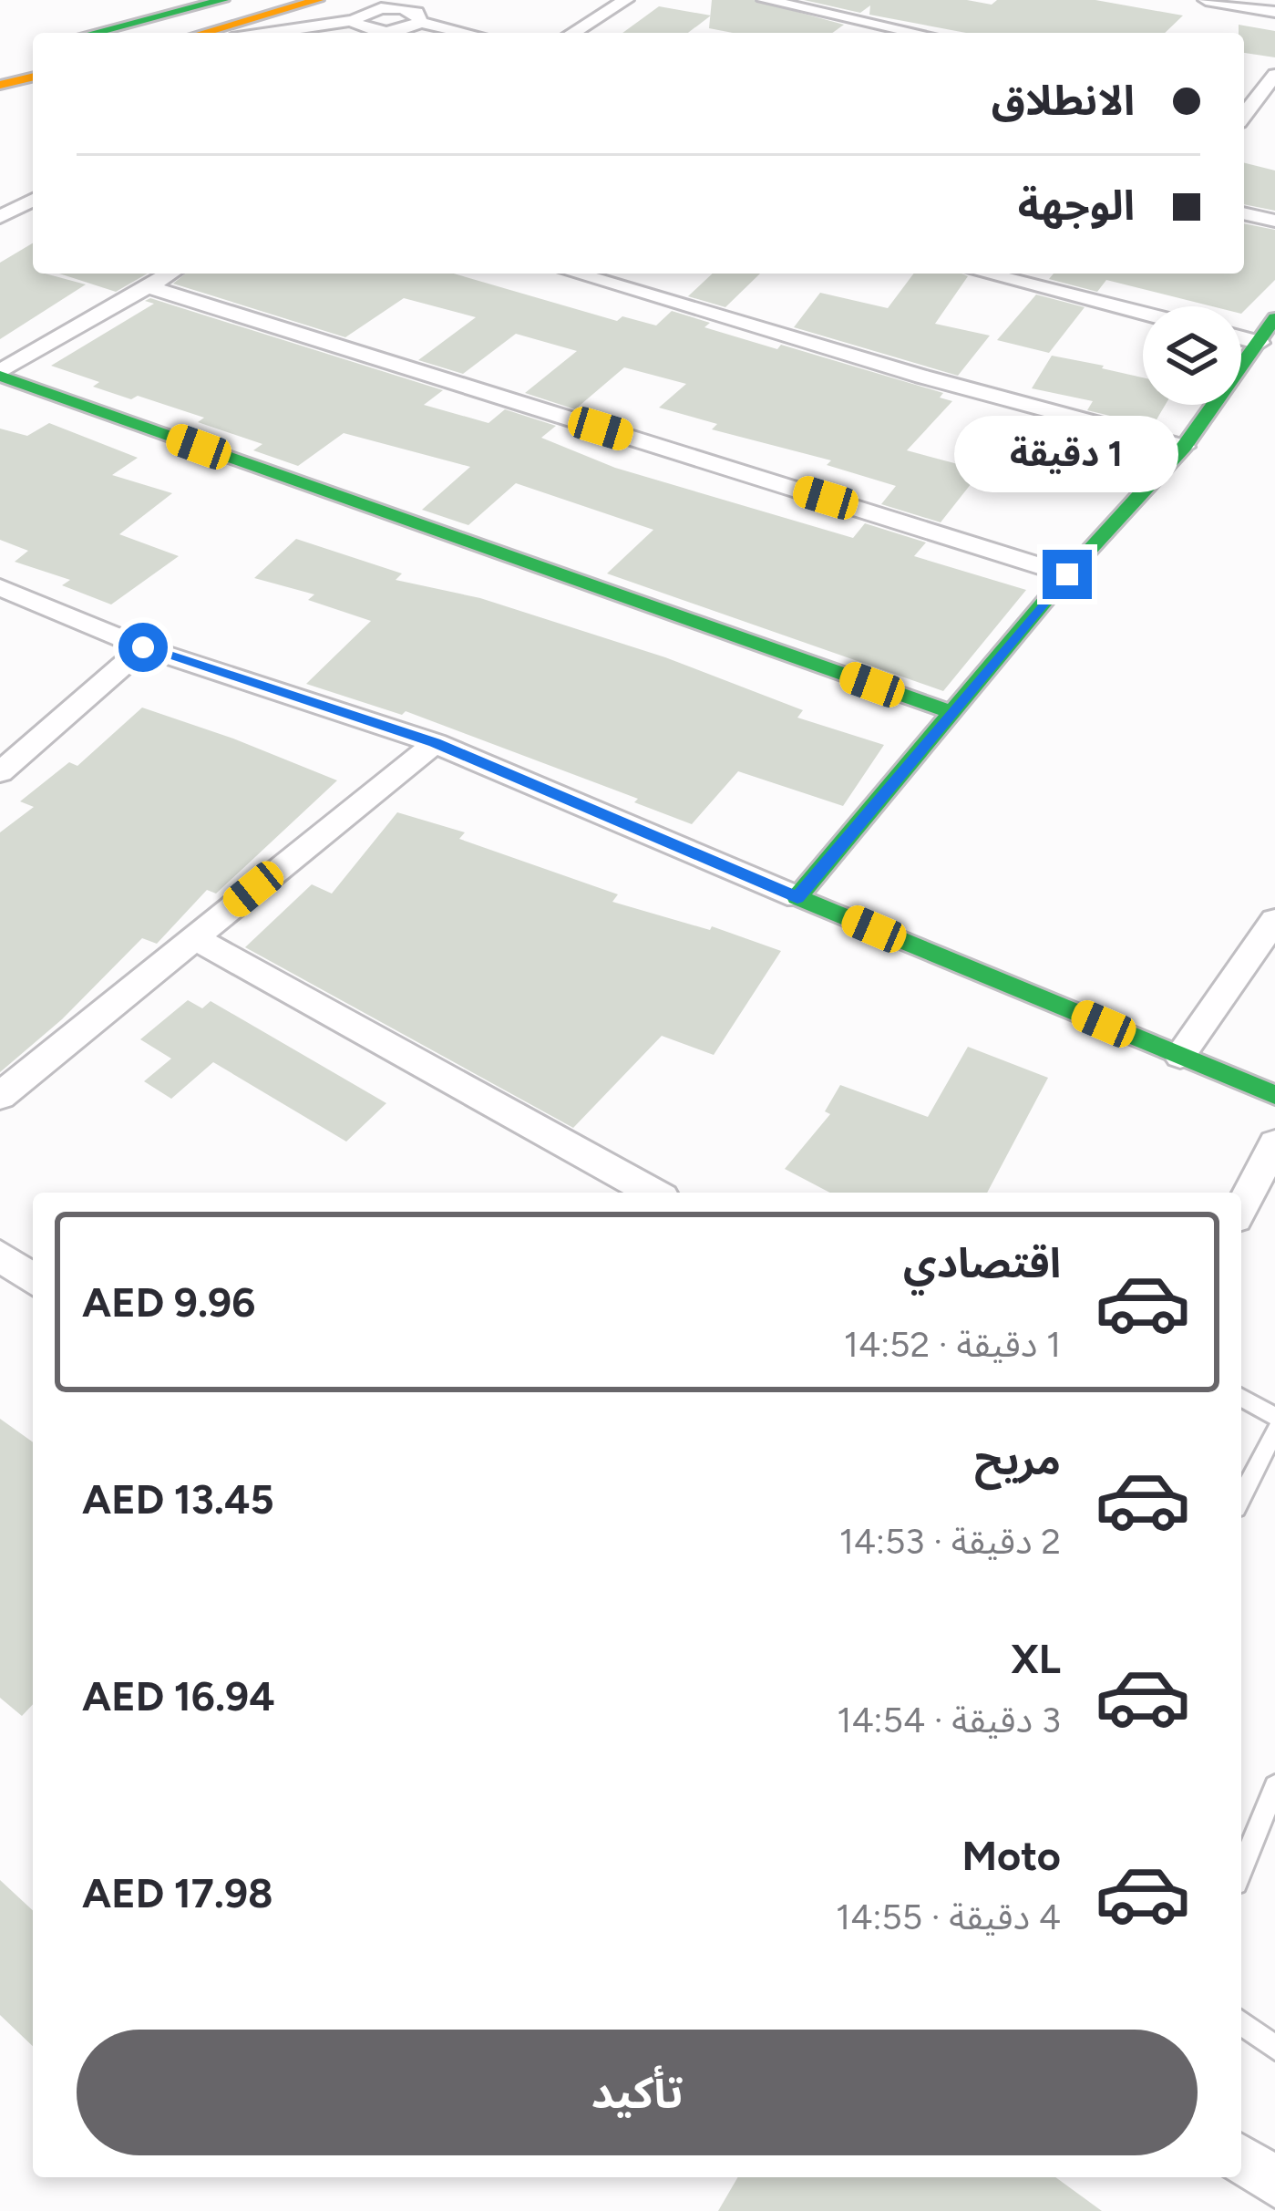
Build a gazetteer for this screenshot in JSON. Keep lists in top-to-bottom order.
{
  "page": {
    "banner": ["الانطلاق", "الوجهة"],
    "bubble": "1 دقيقة",
    "list": [
      {
        "name": "اقتصادي",
        "note": "1 دقيقة · 14:52",
        "value": "AED 9.96"
      },
      {
        "name": "مريح",
        "note": "2 دقيقة · 14:53",
        "value": "AED 13.45"
      },
      {
        "name": "XL",
        "note": "3 دقيقة · 14:54",
        "value": "AED 16.94"
      },
      {
        "name": "Moto",
        "note": "4 دقيقة · 14:55",
        "value": "AED 17.98"
      }
    ],
    "buttons": "تأكيد"
  }
}
